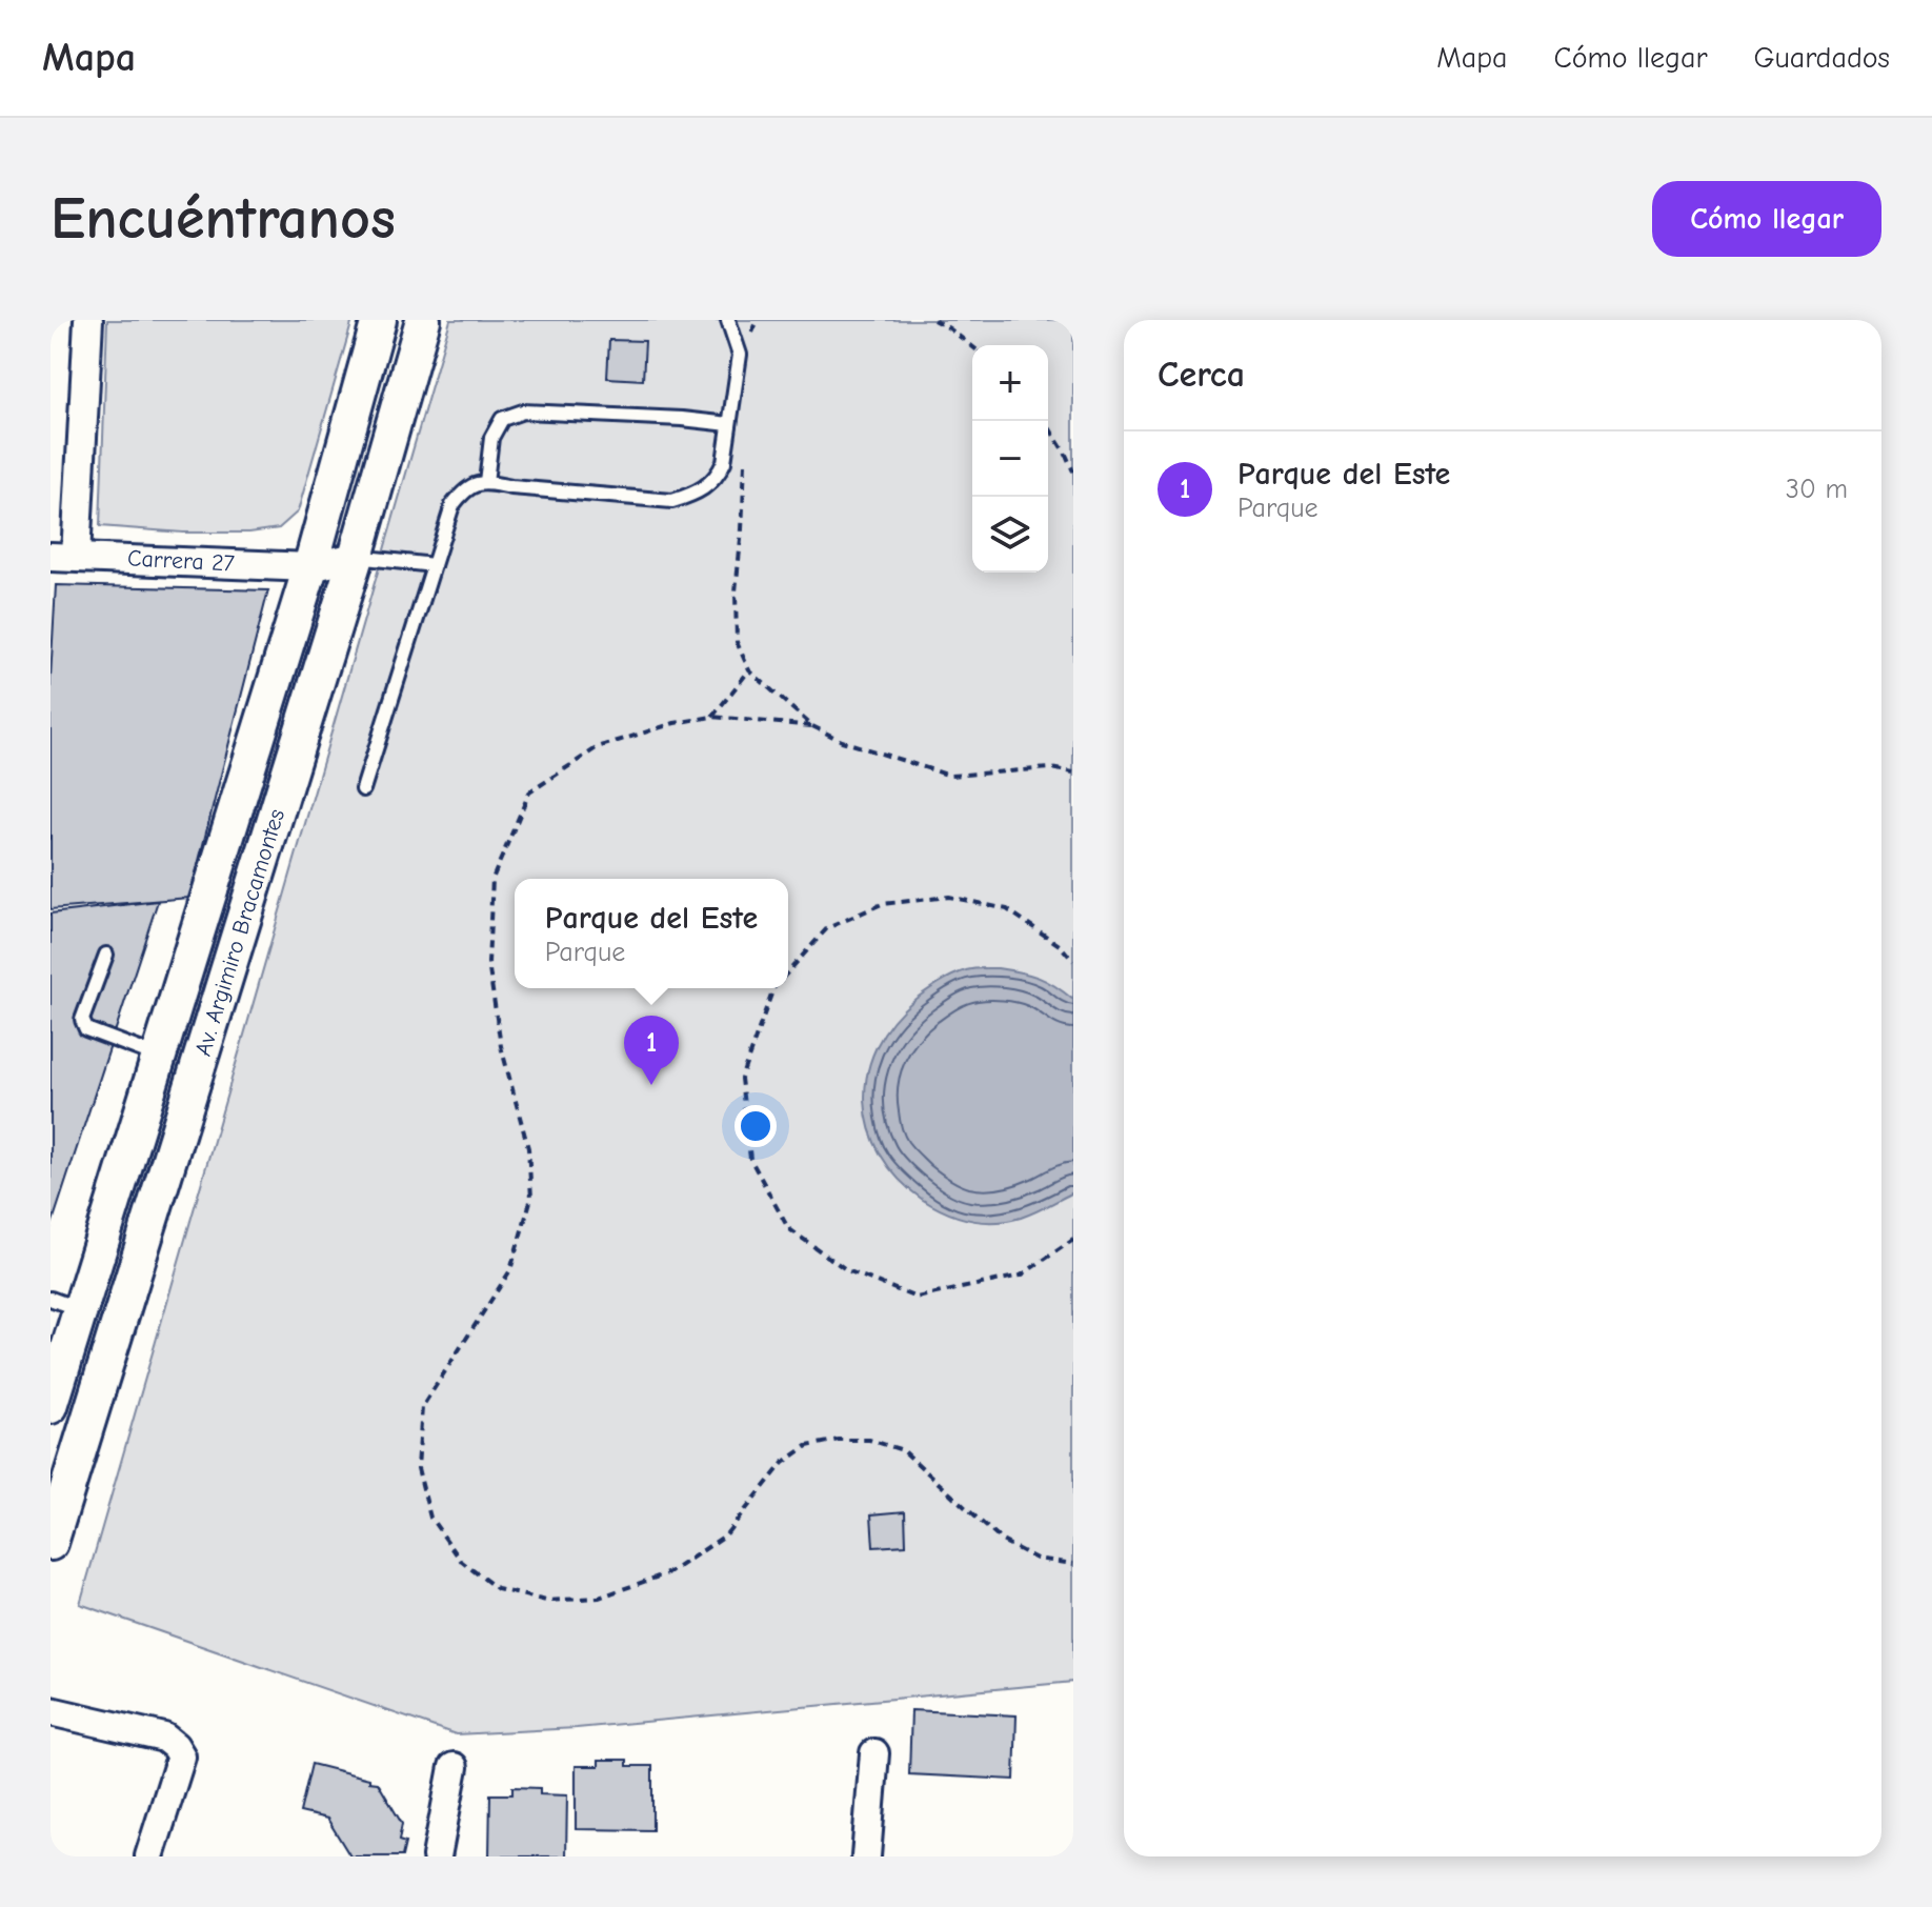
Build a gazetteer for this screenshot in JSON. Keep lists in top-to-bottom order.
{
  "streets": {
    "street": ["Carrera 27", "Av. Argimiro Bracamontes"]
  },
  "crossings": [
    ["Carrera 27", "Av. Argimiro Bracamontes"]
  ],
  "page": {
    "header": "Mapa",
    "nav": ["Mapa", "Cómo llegar", "Guardados"],
    "buttons": "Cómo llegar",
    "title": "Encuéntranos",
    "heading": "Cerca",
    "map_buttons": ["+", "−"],
    "list": [
      {
        "mark": "1",
        "name": "Parque del Este",
        "note": "Parque",
        "value": "30 m"
      }
    ],
    "popup": ["Parque del Este", "Parque"],
    "pins": "1"
  }
}
